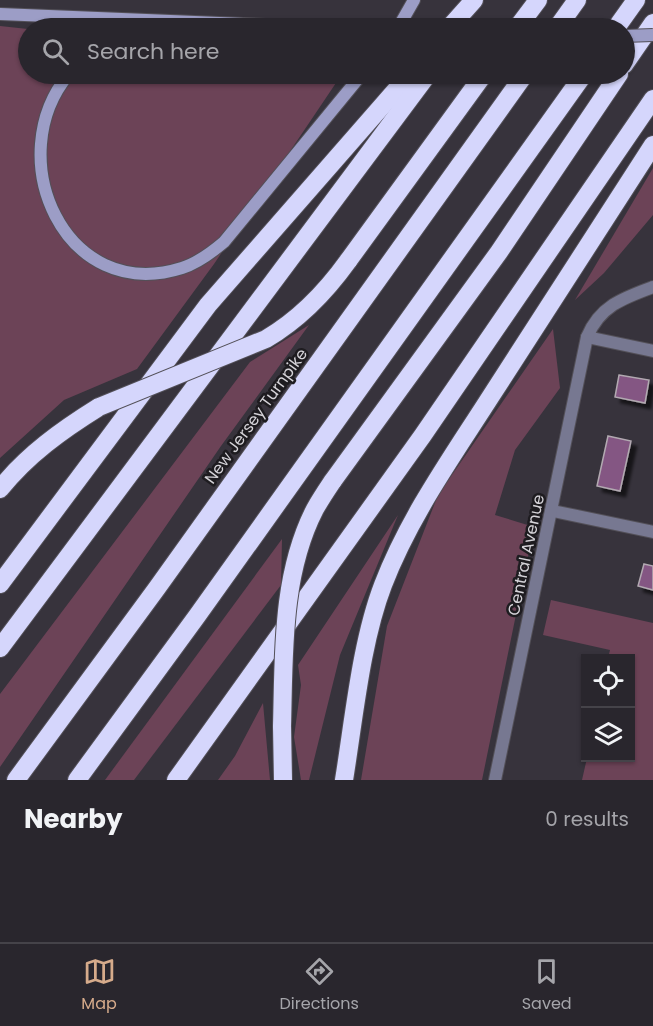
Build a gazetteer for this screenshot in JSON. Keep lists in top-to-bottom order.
{
  "streets": {
    "highway": ["New Jersey Turnpike"],
    "street": ["Central Avenue"]
  },
  "page": {
    "search": "Search here",
    "heading": ["Nearby", "0 results"],
    "nav": ["Map", "Directions", "Saved"]
  }
}
